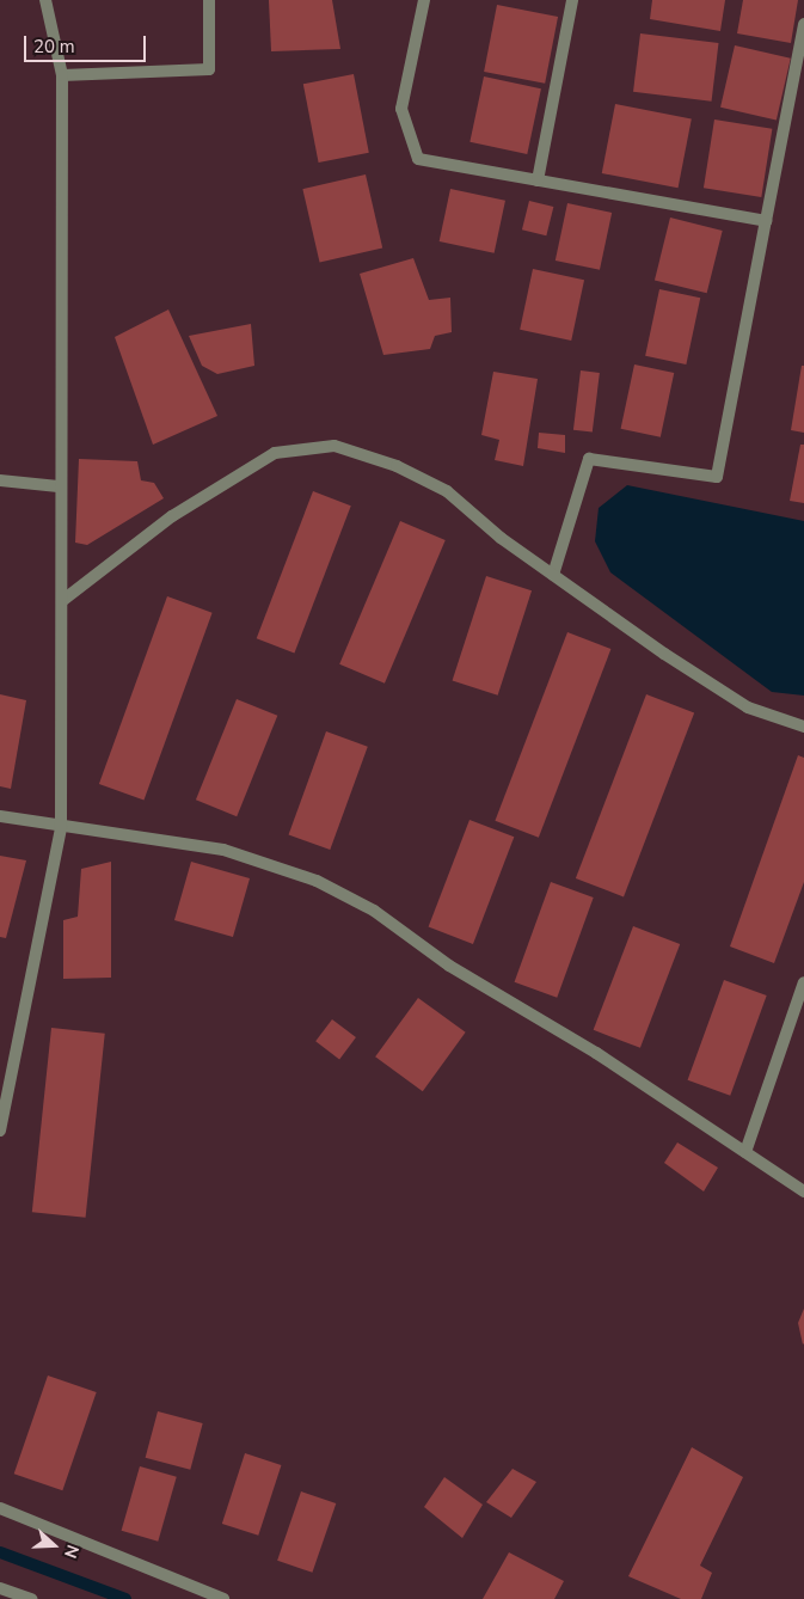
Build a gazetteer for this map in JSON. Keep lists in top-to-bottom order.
{
  "scale_bar": "20 m",
  "north": "right"
}
